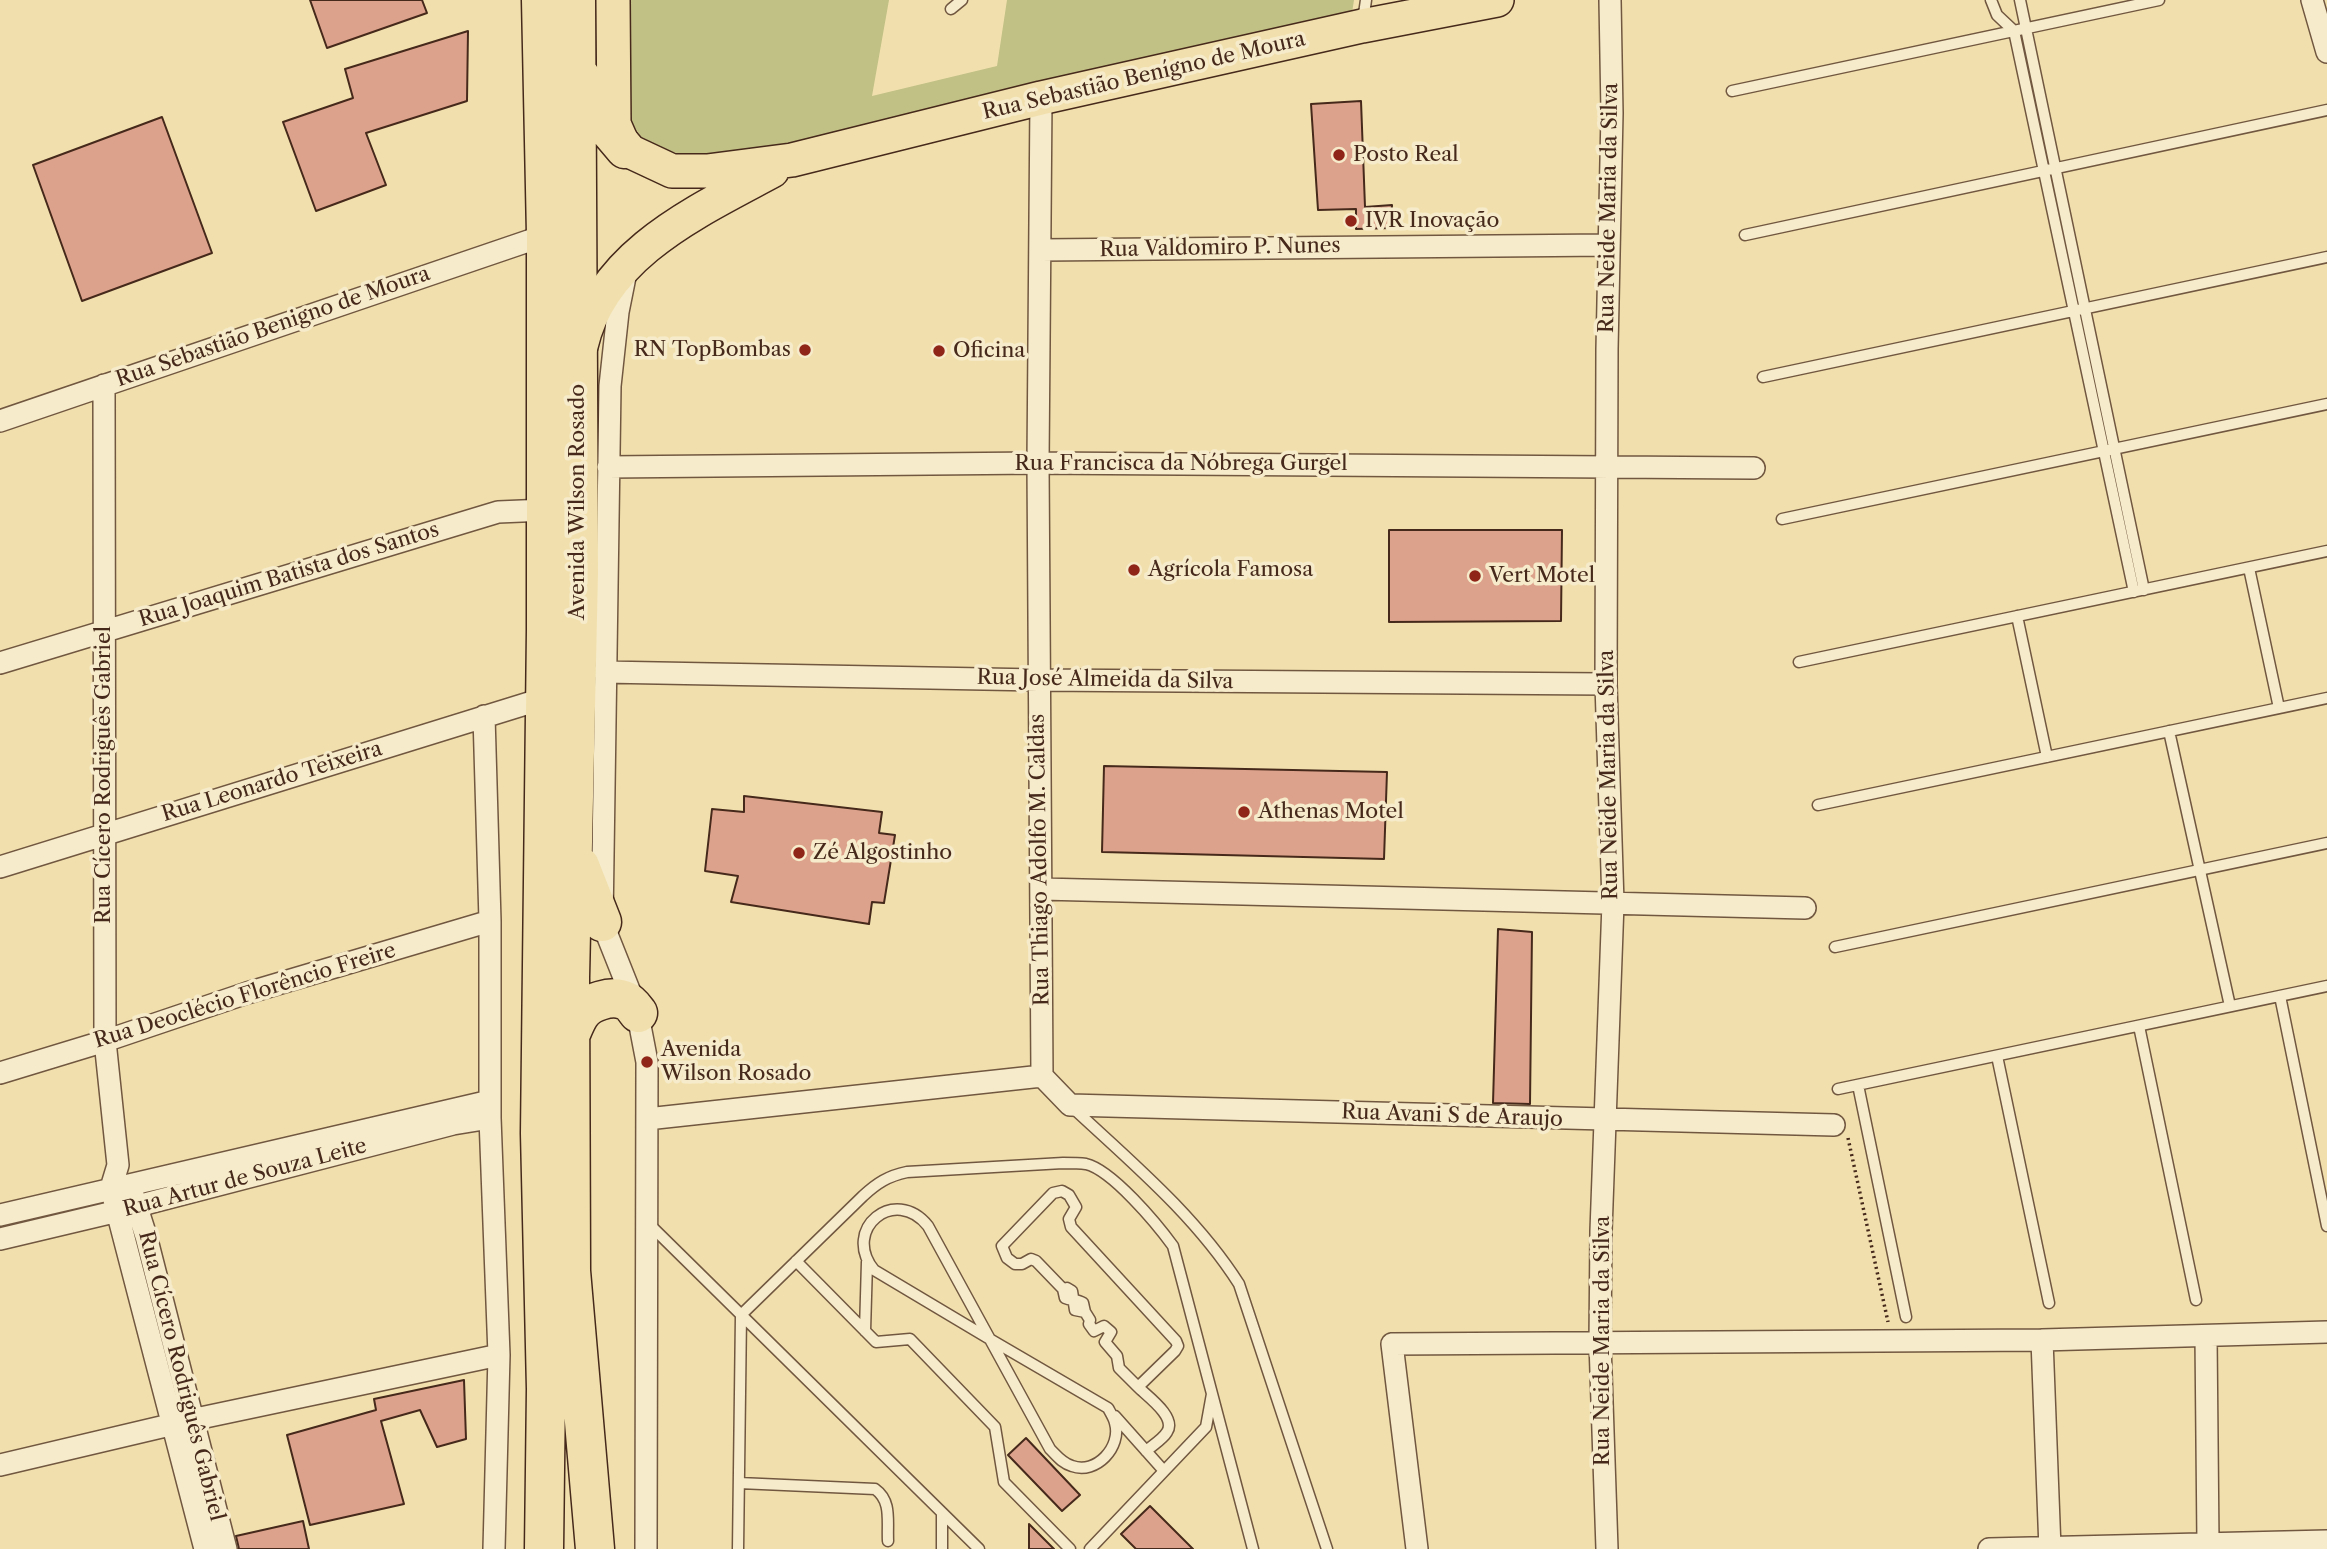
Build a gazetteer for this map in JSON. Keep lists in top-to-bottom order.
{
  "streets": {
    "highway": ["Avenida Wilson Rosado"],
    "main road": ["Rua Sebastião Benígno de Moura"],
    "street": [
      "Rua Neide Maria da Silva",
      "Rua Valdomiro P. Nunes",
      "Rua Sebastião Benigno de Moura",
      "Rua Francisca da Nóbrega Gurgel",
      "Rua Joaquim Batista dos Santos",
      "Rua José Almeida da Silva",
      "Rua Cícero Rodriguês Gabriel",
      "Rua Leonardo Teixeira",
      "Rua Thiago Adolfo M. Caldas",
      "Rua Deoclécio Florêncio Freire",
      "Rua Avani S de Araujo",
      "Rua Artur de Souza Leite"
    ]
  },
  "crossings": [
    ["Rua Sebastião Benígno de Moura", "Rua Thiago Adolfo M. Caldas"],
    ["Rua Neide Maria da Silva", "Rua Valdomiro P. Nunes"],
    ["Rua Neide Maria da Silva", "Rua Francisca da Nóbrega Gurgel"],
    ["Rua Neide Maria da Silva", "Rua José Almeida da Silva"],
    ["Rua Neide Maria da Silva", "Rua Avani S de Araujo"],
    ["Rua Valdomiro P. Nunes", "Rua Thiago Adolfo M. Caldas"],
    ["Rua Sebastião Benigno de Moura", "Avenida Wilson Rosado"],
    ["Rua Sebastião Benigno de Moura", "Rua Cícero Rodriguês Gabriel"],
    ["Rua Francisca da Nóbrega Gurgel", "Rua Thiago Adolfo M. Caldas"],
    ["Avenida Wilson Rosado", "Rua Joaquim Batista dos Santos"],
    ["Avenida Wilson Rosado", "Rua Leonardo Teixeira"],
    ["Rua Joaquim Batista dos Santos", "Rua Cícero Rodriguês Gabriel"],
    ["Rua José Almeida da Silva", "Rua Thiago Adolfo M. Caldas"],
    ["Rua Cícero Rodriguês Gabriel", "Rua Leonardo Teixeira"],
    ["Rua Cícero Rodriguês Gabriel", "Rua Deoclécio Florêncio Freire"],
    ["Rua Cícero Rodriguês Gabriel", "Rua Artur de Souza Leite"]
  ],
  "places": [
    "Posto Real",
    "IVR Inovação",
    "RN TopBombas",
    "Oficina",
    "Agrícola Famosa",
    "Vert Motel",
    "Athenas Motel",
    "Zé Algostinho",
    "Avenida Wilson Rosado"
  ]
}
